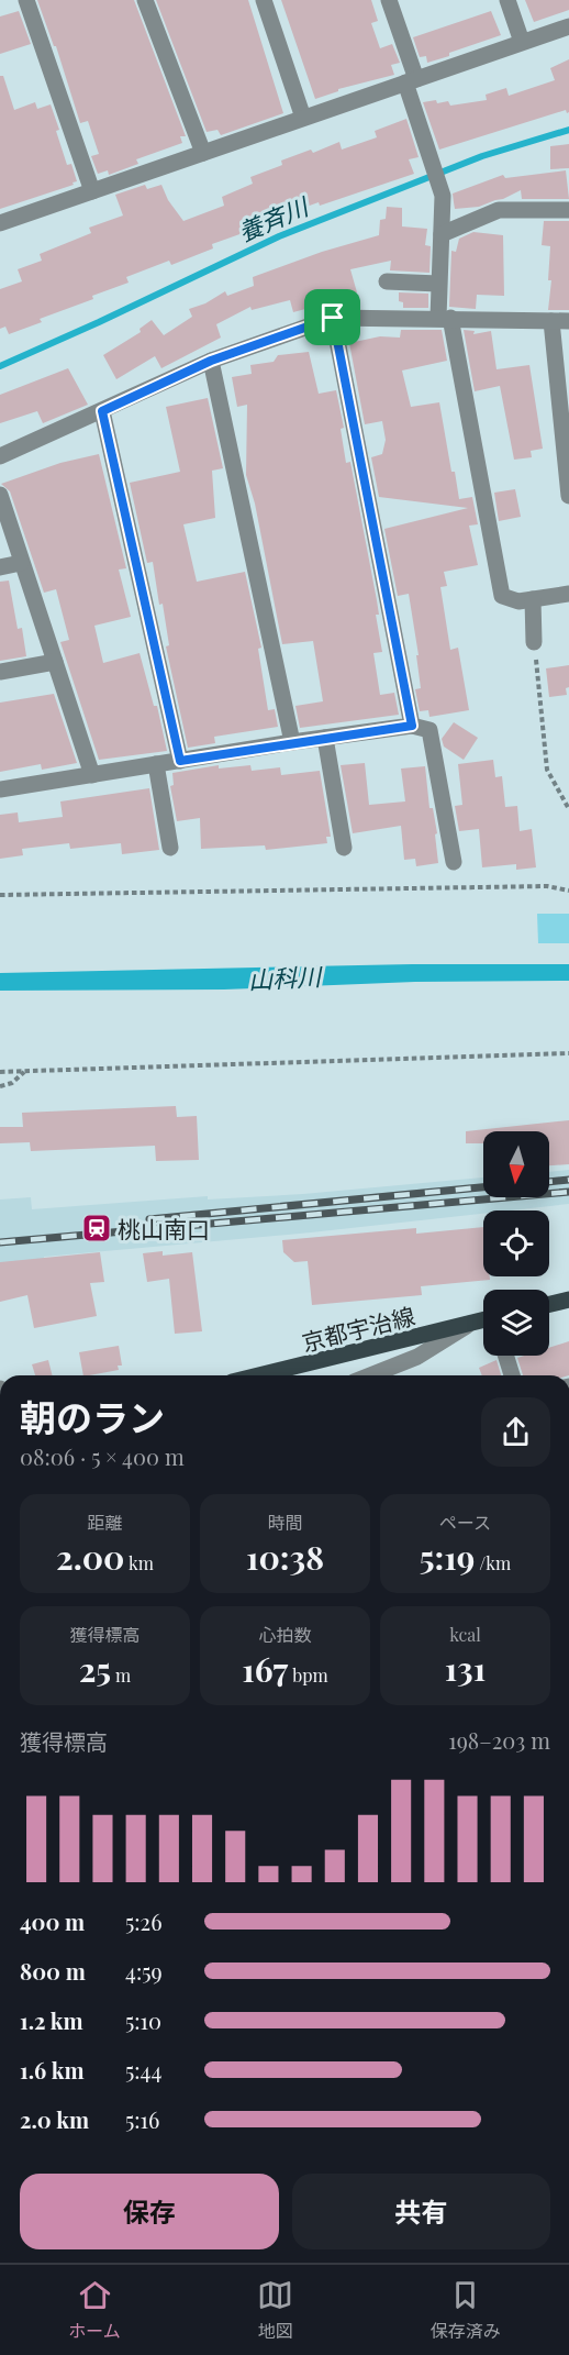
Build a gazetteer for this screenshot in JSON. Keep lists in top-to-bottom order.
{
  "streets": {
    "main road": ["京都宇治線"]
  },
  "water": ["養斉川", "山科川"],
  "places": {
    "station": ["桃山南口"]
  },
  "north": "bottom",
  "page": {
    "heading": ["朝のラン", "08:06 · 5 × 400 m"],
    "stats": [
      ["距離", "2.00 km"],
      ["時間", "10:38"],
      ["ペース", "5:19 /km"],
      ["獲得標高", "25 m"],
      ["心拍数", "167 bpm"],
      ["kcal", "131"]
    ],
    "chart": ["獲得標高", "198–203 m"],
    "list": [
      {
        "name": "400 m",
        "note": "5:26"
      },
      {
        "name": "800 m",
        "note": "4:59"
      },
      {
        "name": "1.2 km",
        "note": "5:10"
      },
      {
        "name": "1.6 km",
        "note": "5:44"
      },
      {
        "name": "2.0 km",
        "note": "5:16"
      }
    ],
    "buttons": ["保存", "共有"],
    "tabs": ["ホーム", "地図", "保存済み"]
  }
}
